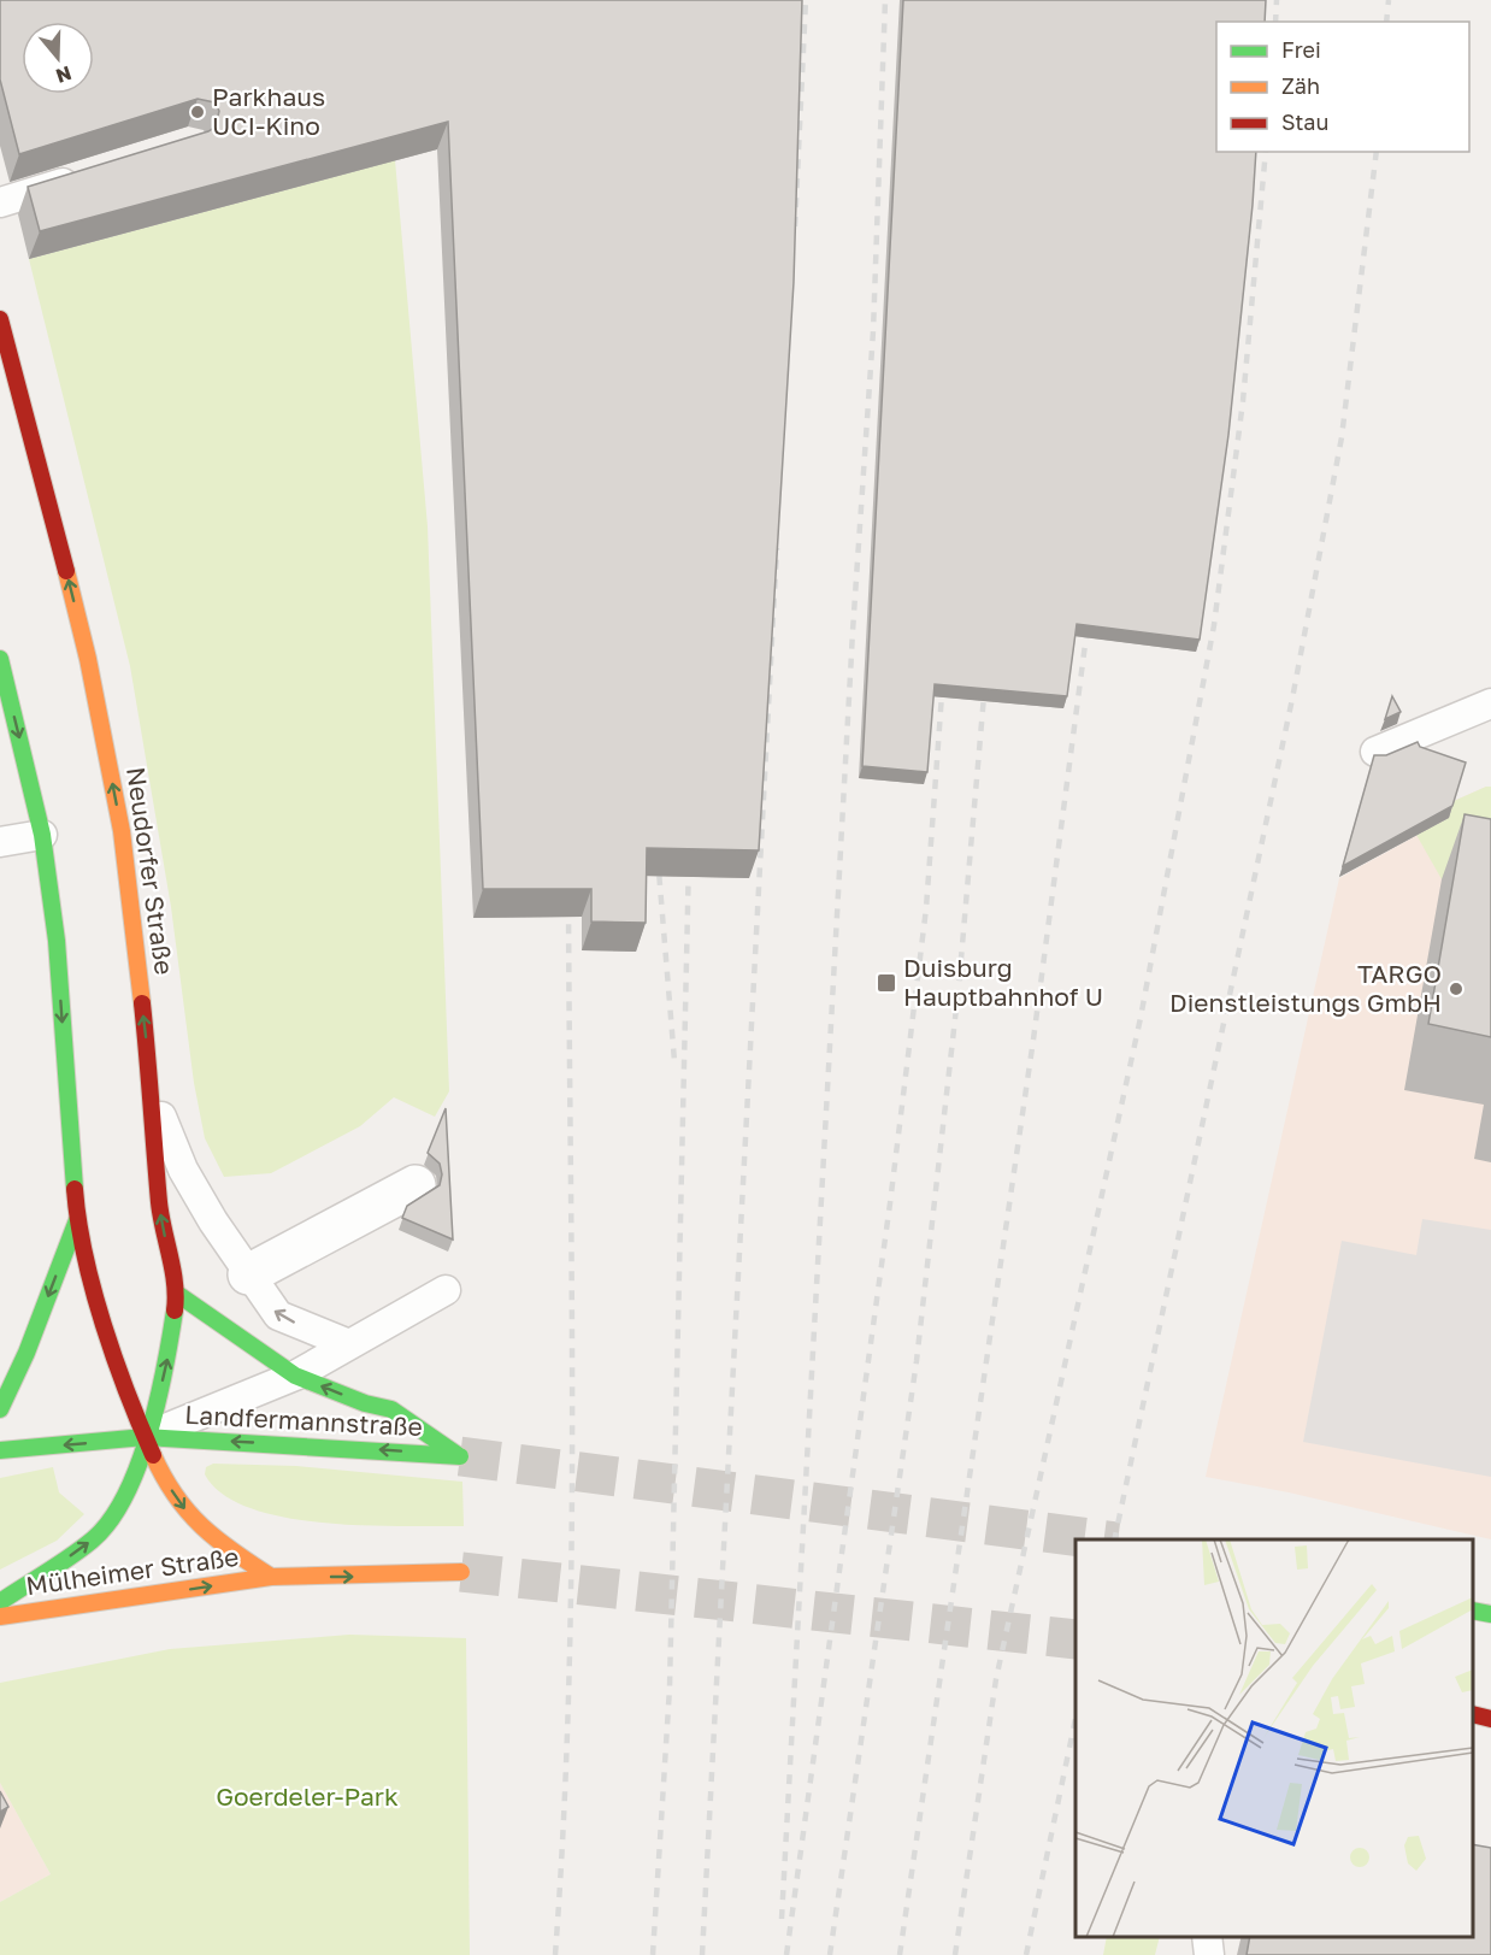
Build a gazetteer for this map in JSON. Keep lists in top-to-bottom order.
{
  "streets": {
    "street": ["Neudorfer Straße", "Landfermannstraße", "Mülheimer Straße"]
  },
  "crossings": [
    ["Neudorfer Straße", "Landfermannstraße"]
  ],
  "one_way": ["Mülheimer Straße"],
  "parks": ["Goerdeler-Park"],
  "places": {
    "other": ["Parkhaus UCI-Kino", "TARGO Dienstleistungs GmbH"],
    "transit": ["Duisburg Hauptbahnhof U"]
  },
  "legend": ["Frei", "Zäh", "Stau"],
  "north": "bottom"
}
